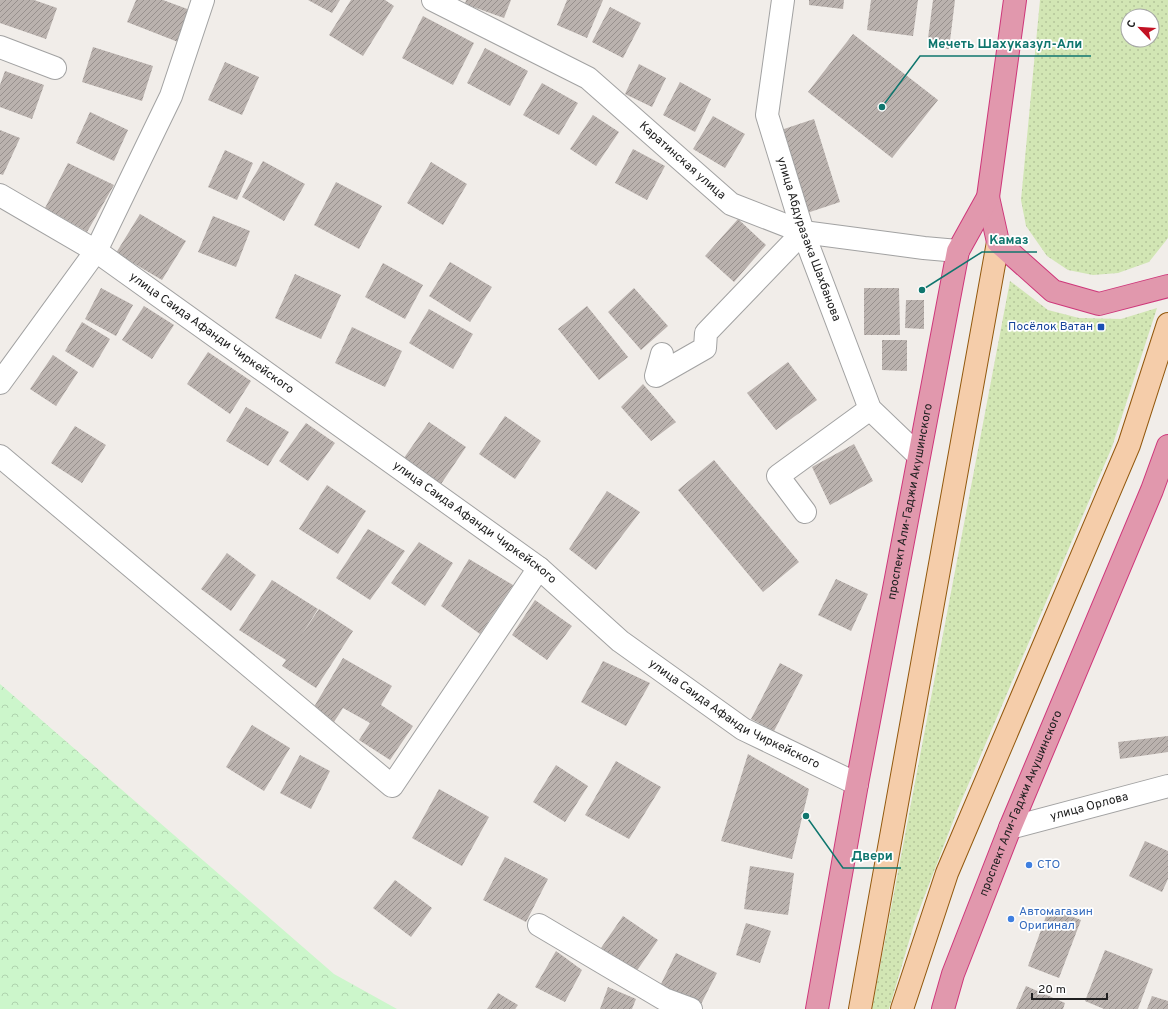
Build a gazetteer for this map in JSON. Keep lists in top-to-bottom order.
{
  "streets": {
    "highway": ["проспект Али-Гаджи Акушинского"],
    "street": [
      "Каратинская улица",
      "улица Абдуразака Шахбанова",
      "улица Саида Афанди Чиркейского",
      "улица Орлова"
    ]
  },
  "crossings": [
    ["Каратинская улица", "улица Абдуразака Шахбанова"],
    ["Каратинская улица", "проспект Али-Гаджи Акушинского"],
    ["улица Абдуразака Шахбанова", "проспект Али-Гаджи Акушинского"],
    ["улица Саида Афанди Чиркейского", "проспект Али-Гаджи Акушинского"],
    ["проспект Али-Гаджи Акушинского", "улица Орлова"]
  ],
  "places": {
    "other": [
      "Мечеть Шахуказул-Али",
      "Камаз",
      "Двери",
      "СТО",
      "Автомагазин Оригинал"
    ],
    "transit": ["Посёлок Ватан"]
  },
  "scale_bar": "20 m",
  "north": "top left"
}
